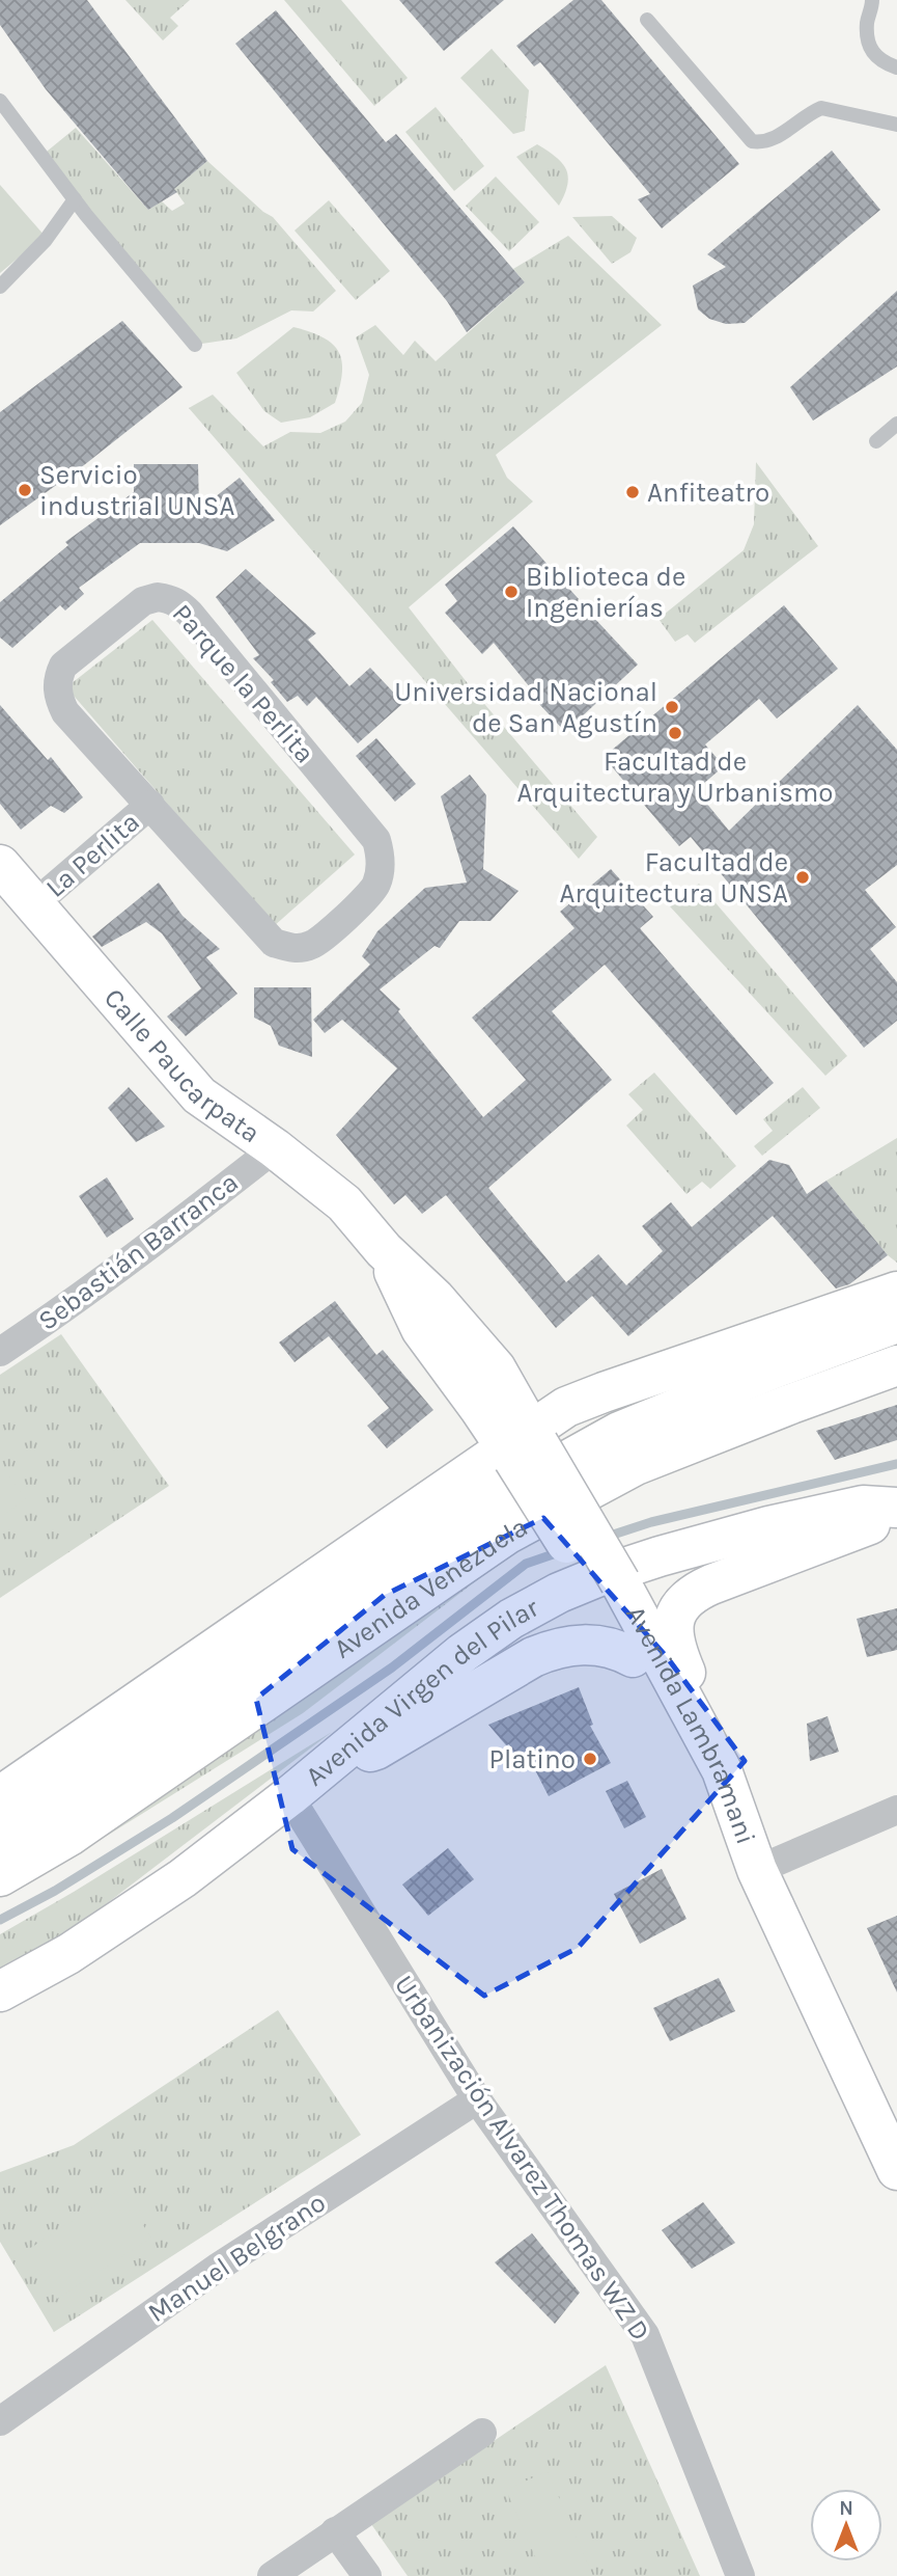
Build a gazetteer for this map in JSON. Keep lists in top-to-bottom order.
{
  "streets": {
    "main road": [
      "Calle Paucarpata",
      "Avenida Venezuela",
      "Avenida Virgen del Pilar",
      "Avenida Lambramani"
    ],
    "street": [
      "Parque la Perlita",
      "La Perlita",
      "Sebastián Barranca",
      "Urbanización Alvarez Thomas WZ D",
      "Manuel Belgrano"
    ]
  },
  "crossings": [
    ["Parque la Perlita", "La Perlita"],
    ["La Perlita", "Calle Paucarpata"],
    ["Calle Paucarpata", "Sebastián Barranca"],
    ["Calle Paucarpata", "Avenida Lambramani"],
    ["Avenida Virgen del Pilar", "Urbanización Alvarez Thomas WZ D"],
    ["Urbanización Alvarez Thomas WZ D", "Manuel Belgrano"]
  ],
  "places": [
    "Servicio industrial UNSA",
    "Anfiteatro",
    "Biblioteca de Ingenierías",
    "Universidad Nacional de San Agustín",
    "Facultad de Arquitectura y Urbanismo",
    "Facultad de Arquitectura UNSA",
    "Platino"
  ],
  "north": "top"
}
